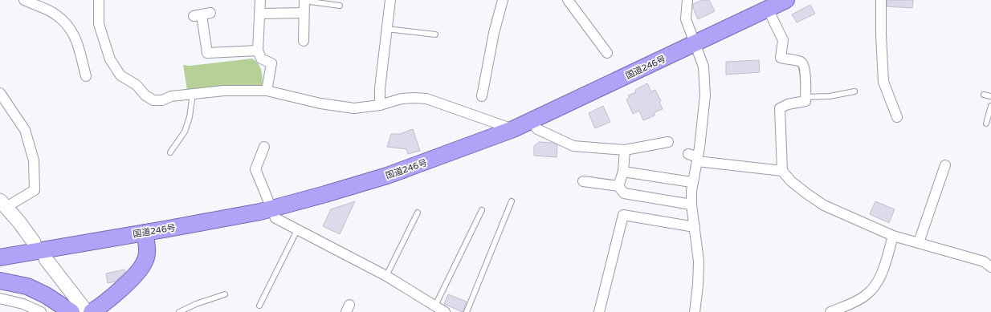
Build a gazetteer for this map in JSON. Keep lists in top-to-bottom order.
{
  "streets": {
    "highway": ["国道246号"]
  }
}
